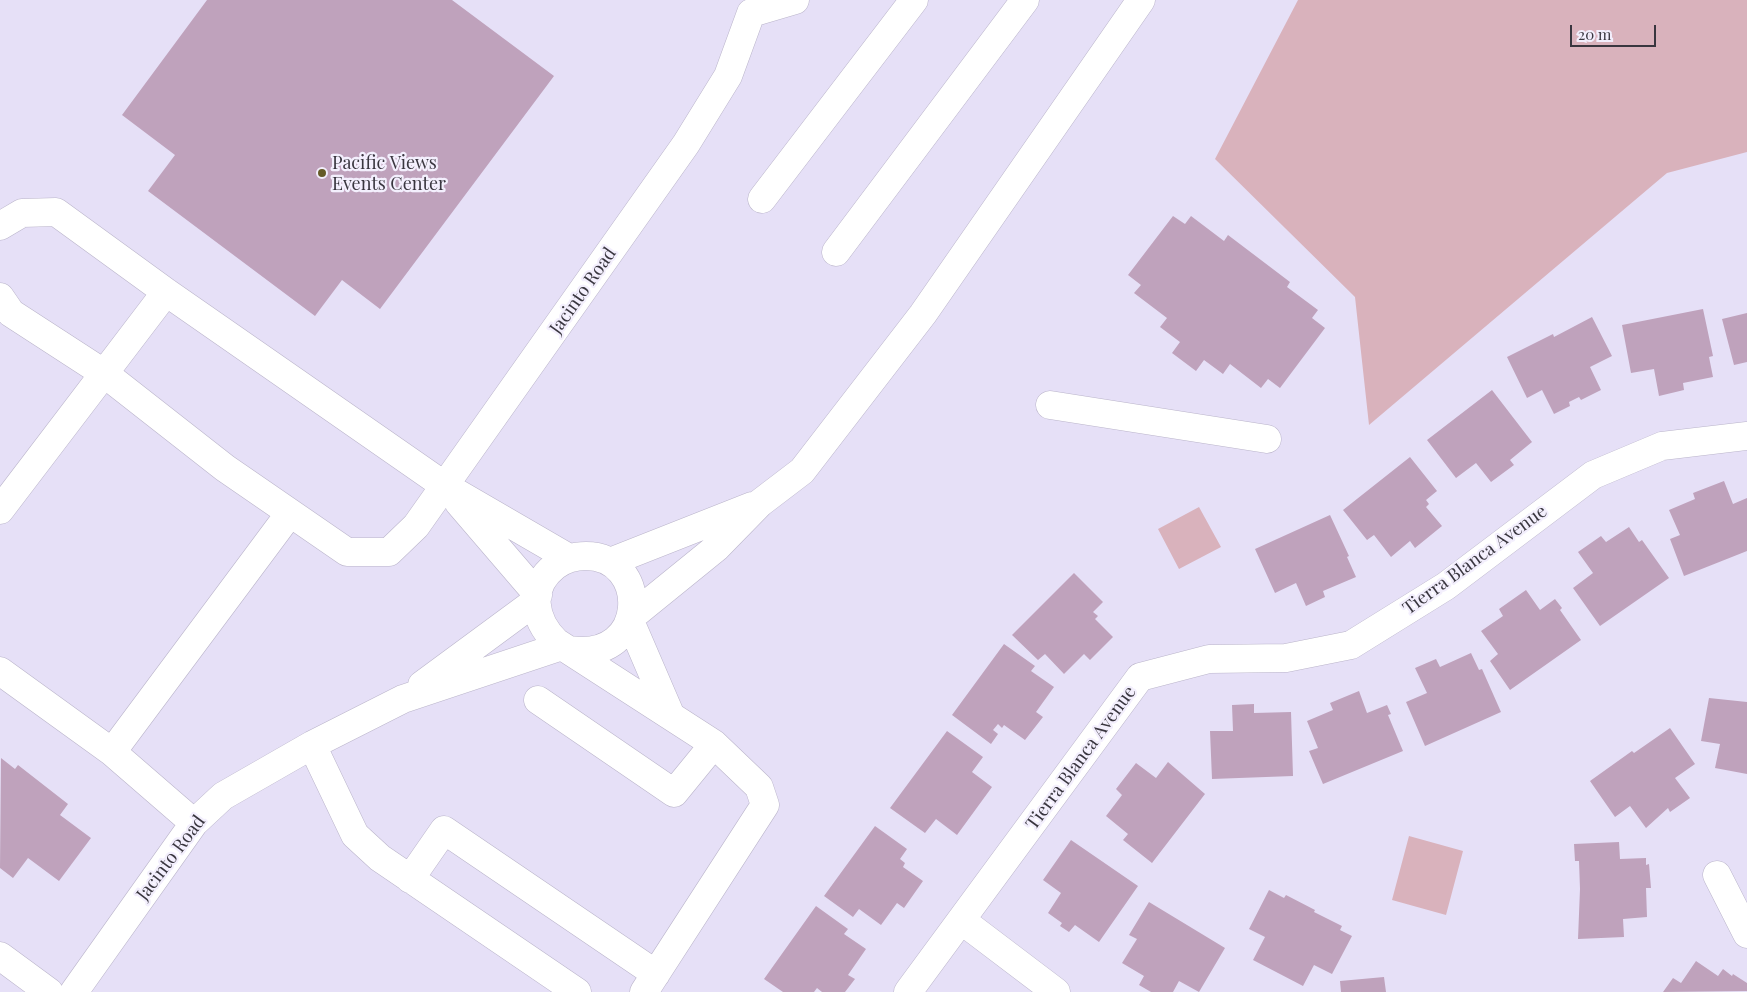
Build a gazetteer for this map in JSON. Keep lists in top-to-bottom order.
{
  "streets": {
    "street": ["Jacinto Road", "Tierra Blanca Avenue"]
  },
  "places": ["Pacific Views Events Center"],
  "scale_bar": "20 m"
}
